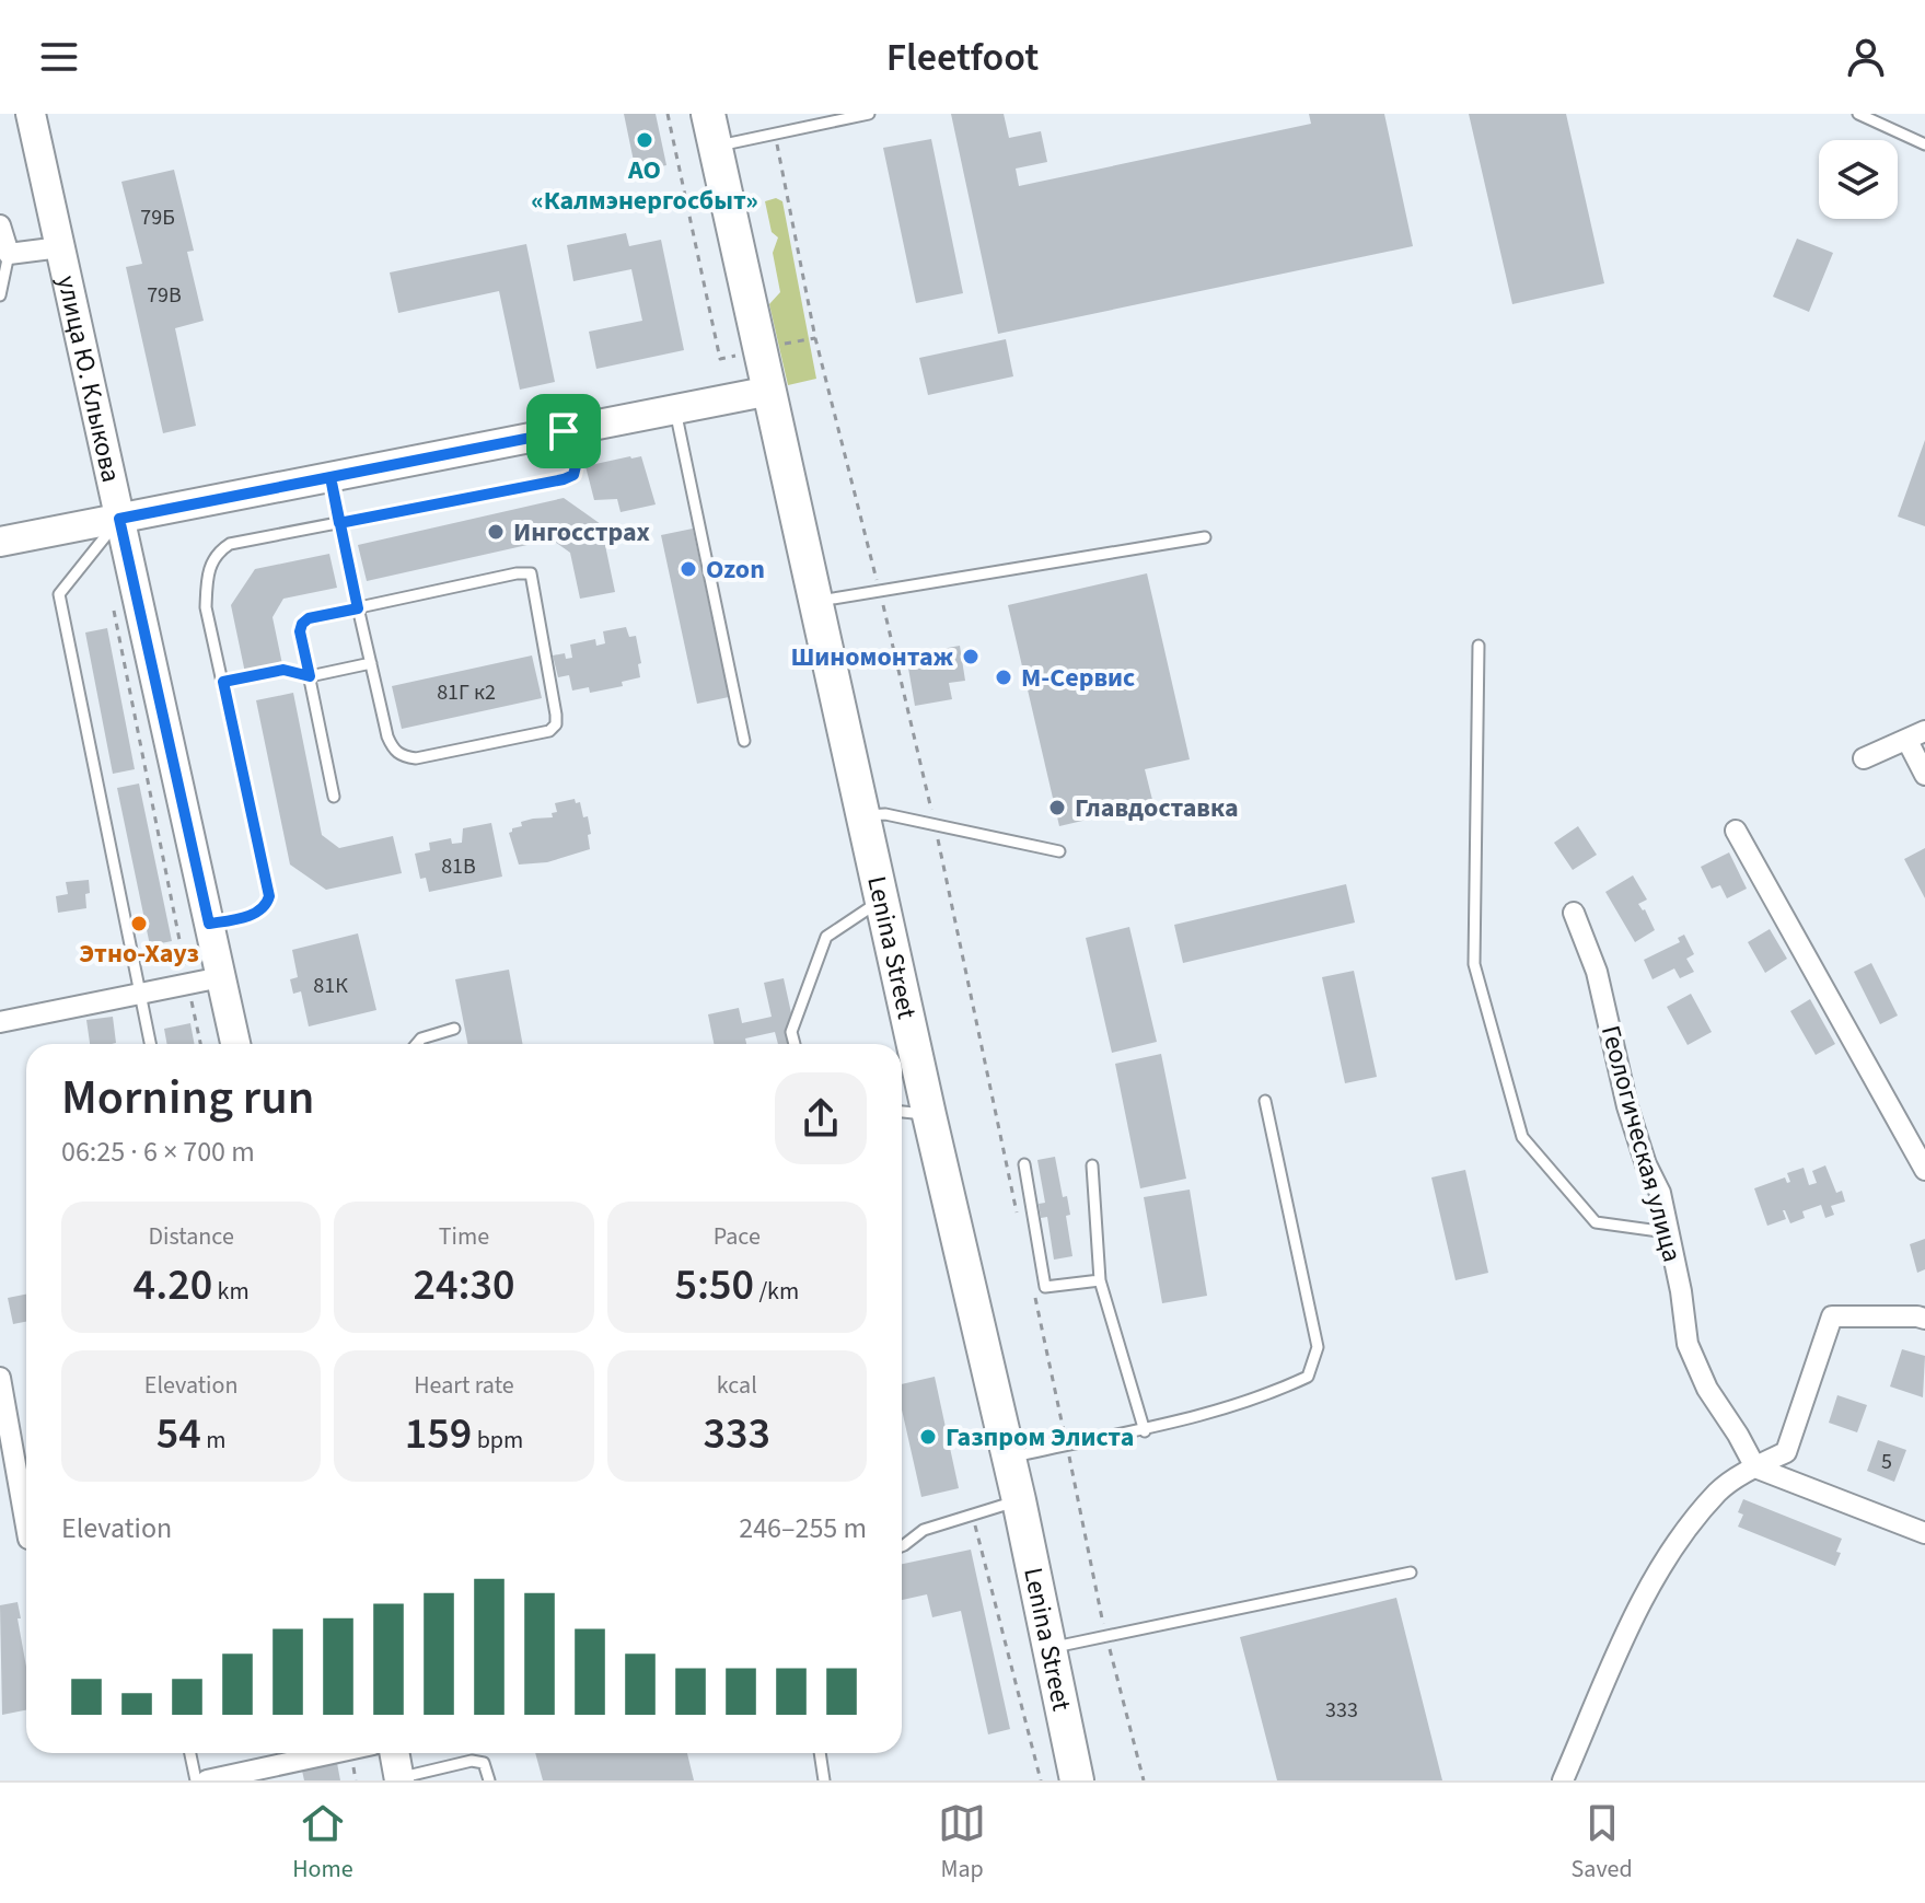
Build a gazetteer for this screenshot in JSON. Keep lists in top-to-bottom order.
{
  "streets": {
    "main road": ["улица Ю. Клыкова", "Lenina Street"],
    "street": ["Геологическая улица"]
  },
  "places": [
    "АО «Калмэнергосбыт»",
    "Ингосстрах",
    "Ozon",
    "Шиномонтаж",
    "М-Сервис",
    "Главдоставка",
    "Этно-Хауз",
    "Газпром Элиста"
  ],
  "house_numbers": [
    "79Б",
    "79В",
    "81Г к2",
    "81В",
    "81К",
    "5",
    "333"
  ],
  "page": {
    "header": "Fleetfoot",
    "heading": ["Morning run", "06:25 · 6 × 700 m"],
    "stats": [
      ["Distance", "4.20 km"],
      ["Time", "24:30"],
      ["Pace", "5:50 /km"],
      ["Elevation", "54 m"],
      ["Heart rate", "159 bpm"],
      ["kcal", "333"]
    ],
    "chart": ["Elevation", "246–255 m"],
    "tabs": ["Home", "Map", "Saved"]
  }
}
